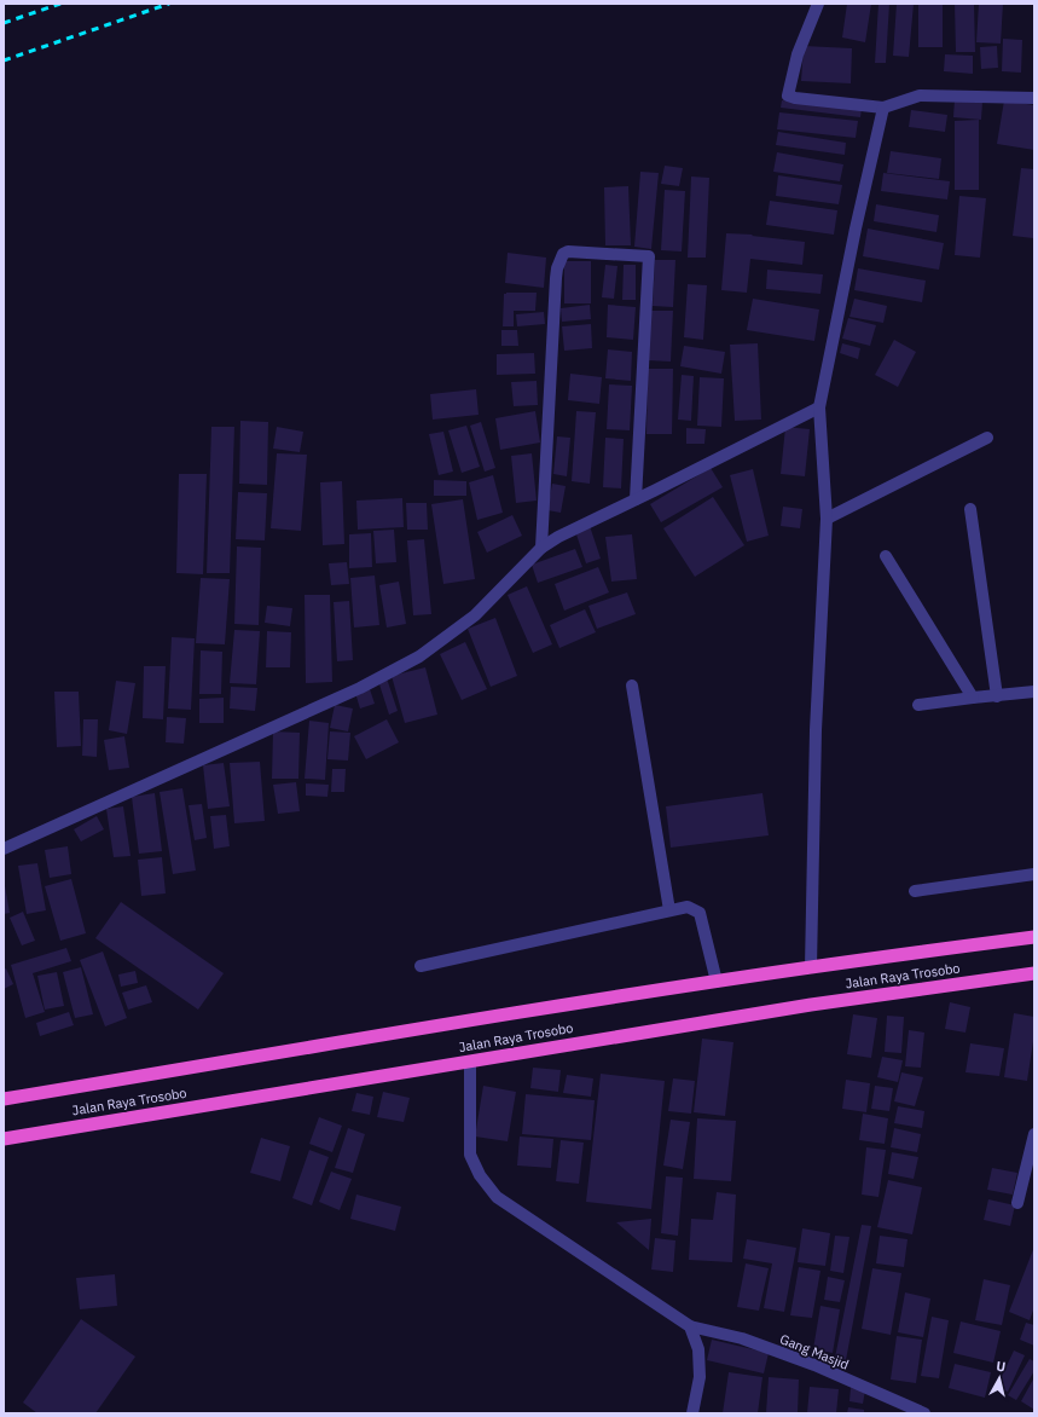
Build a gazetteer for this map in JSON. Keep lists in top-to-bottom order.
{
  "streets": {
    "highway": ["Jalan Raya Trosobo"],
    "street": ["Gang Masjid"]
  },
  "north": "top"
}
